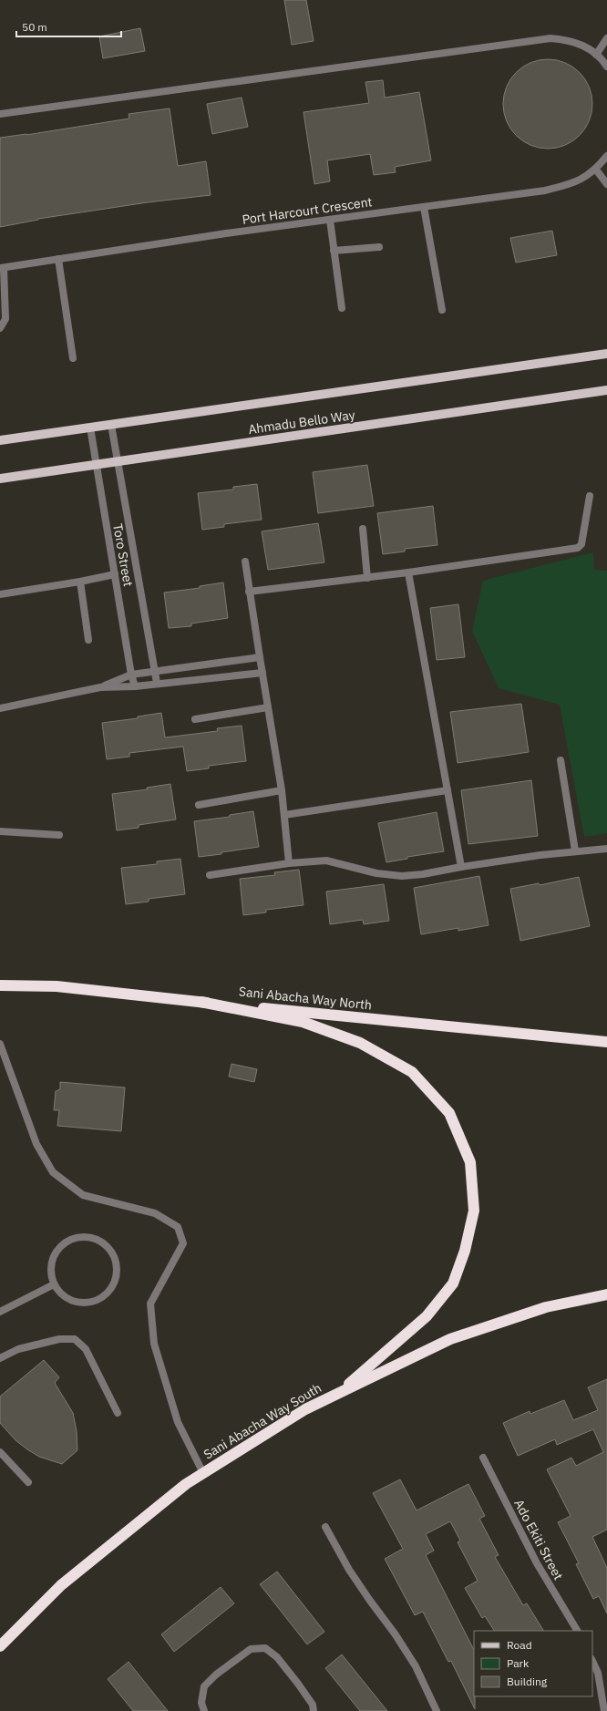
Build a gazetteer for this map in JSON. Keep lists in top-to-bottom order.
{
  "streets": {
    "highway": ["Sani Abacha Way North", "Sani Abacha Way South"],
    "main road": ["Ahmadu Bello Way"],
    "street": ["Port Harcourt Crescent", "Toro Street", "Ado Ekiti Street"]
  },
  "crossings": [
    ["Ahmadu Bello Way", "Toro Street"]
  ],
  "legend": ["Road", "Park", "Building"],
  "scale_bar": "50 m"
}
